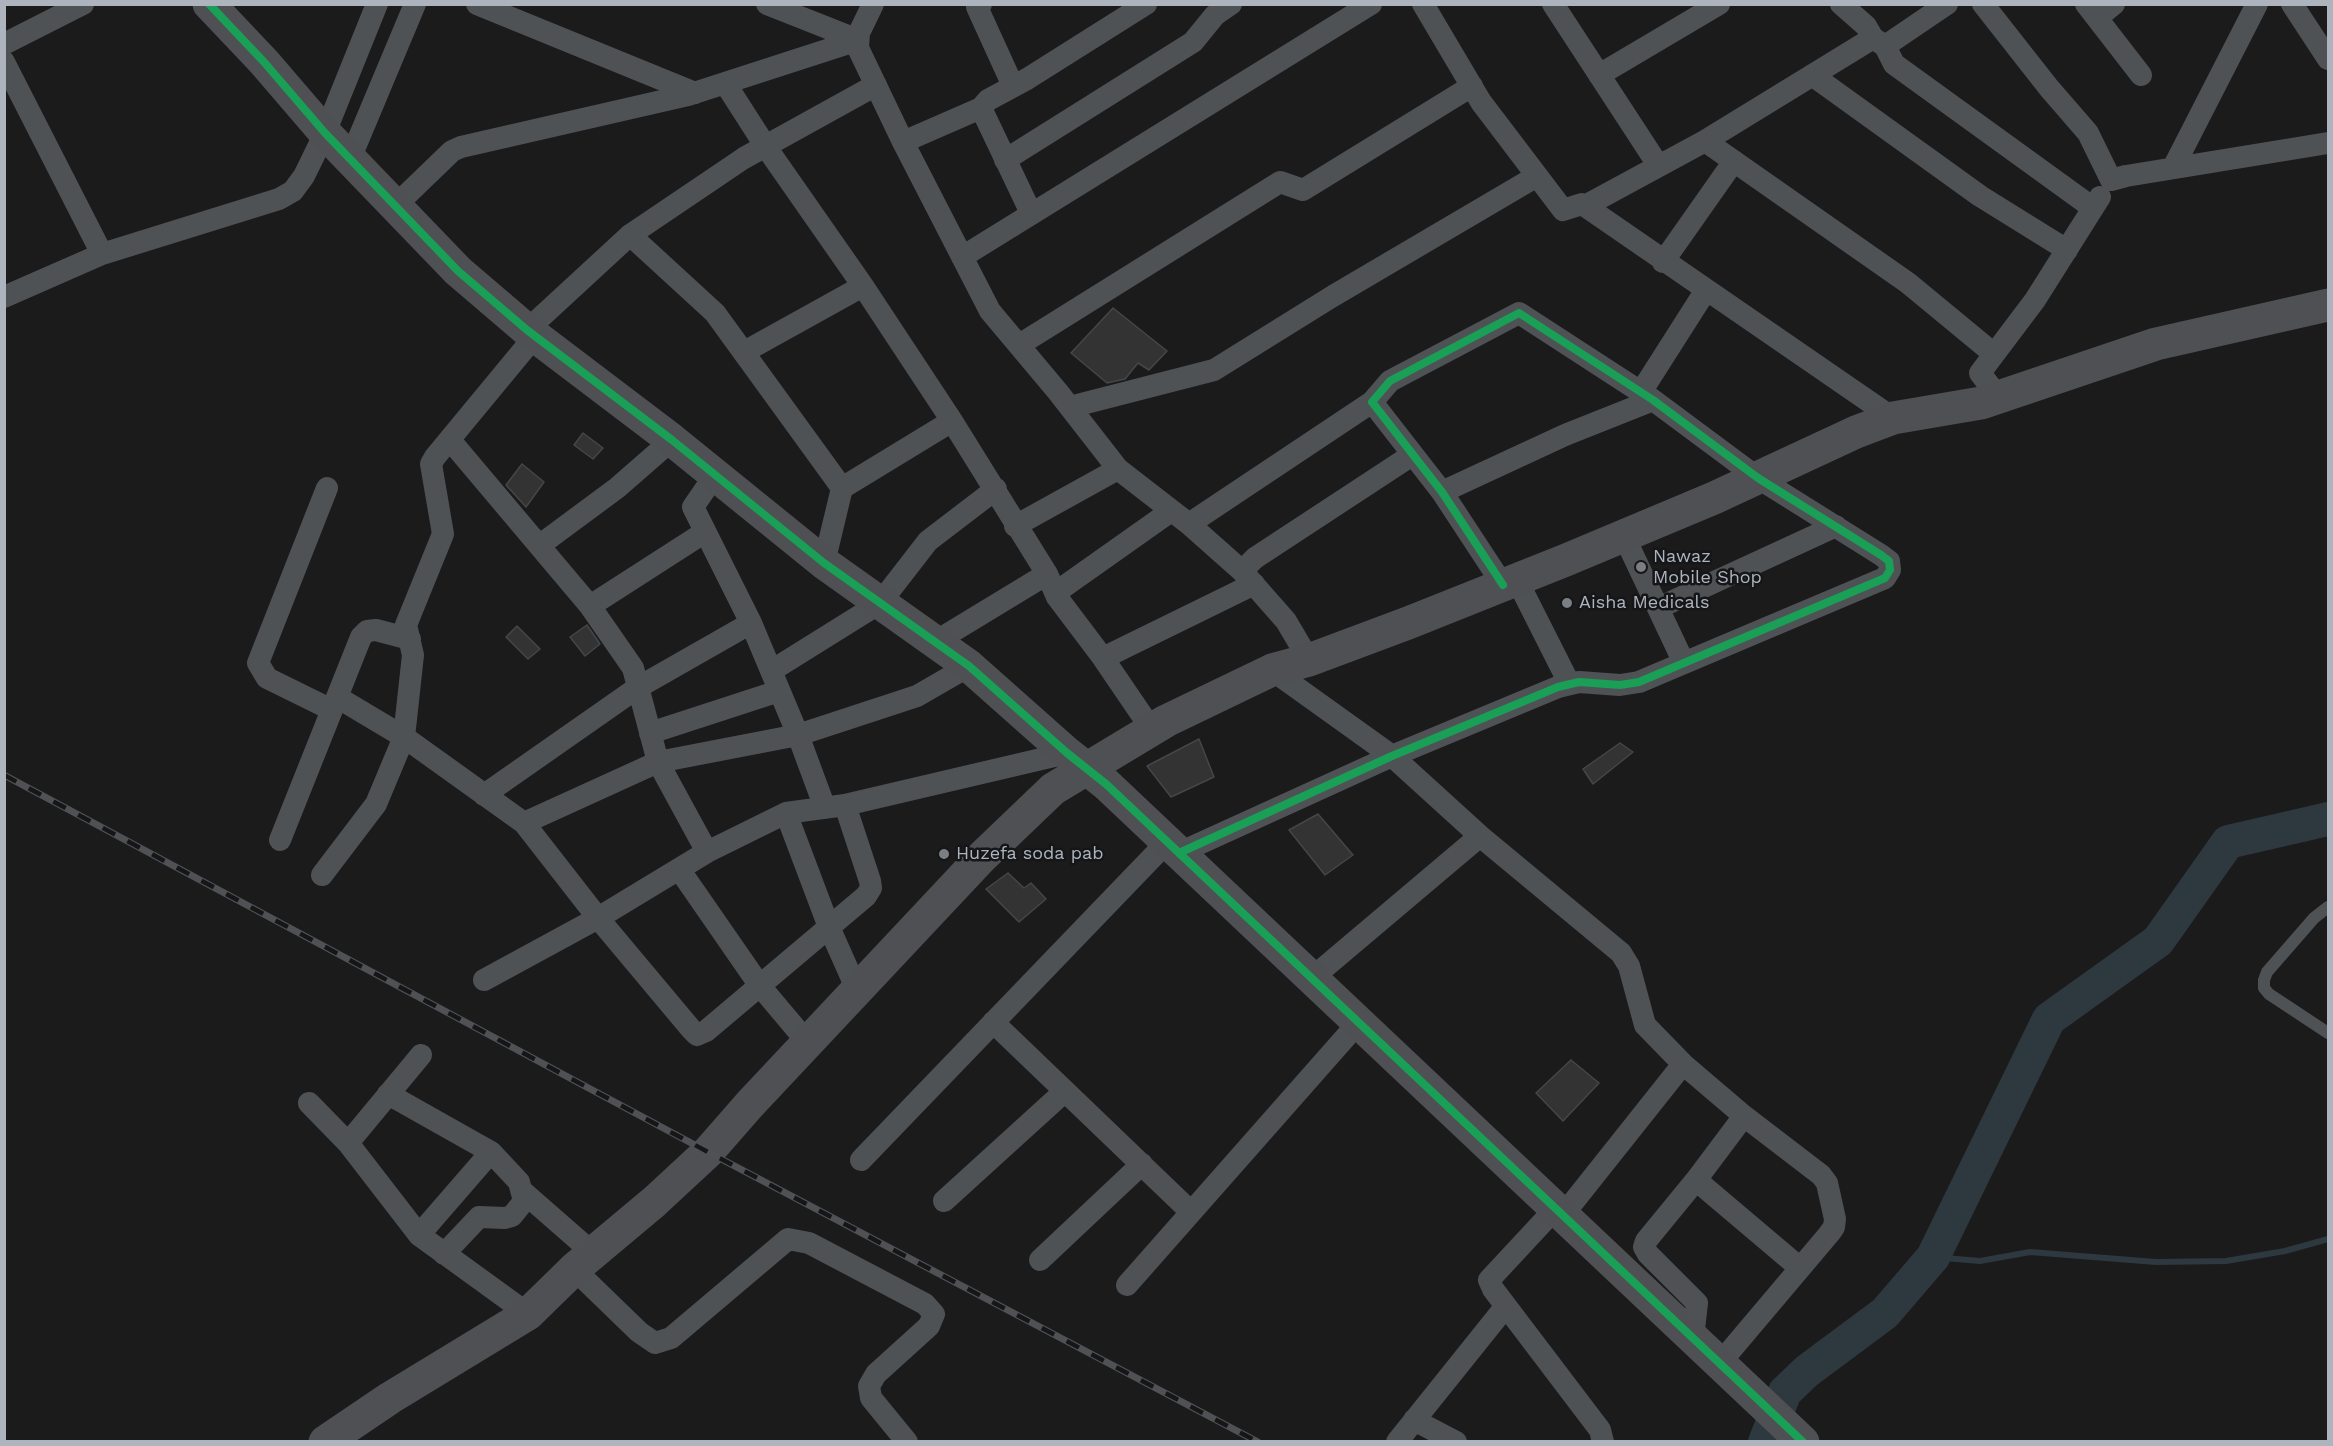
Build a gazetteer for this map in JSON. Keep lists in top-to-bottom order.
{
  "places": ["Nawaz Mobile Shop", "Aisha Medicals", "Huzefa soda pab"]
}
